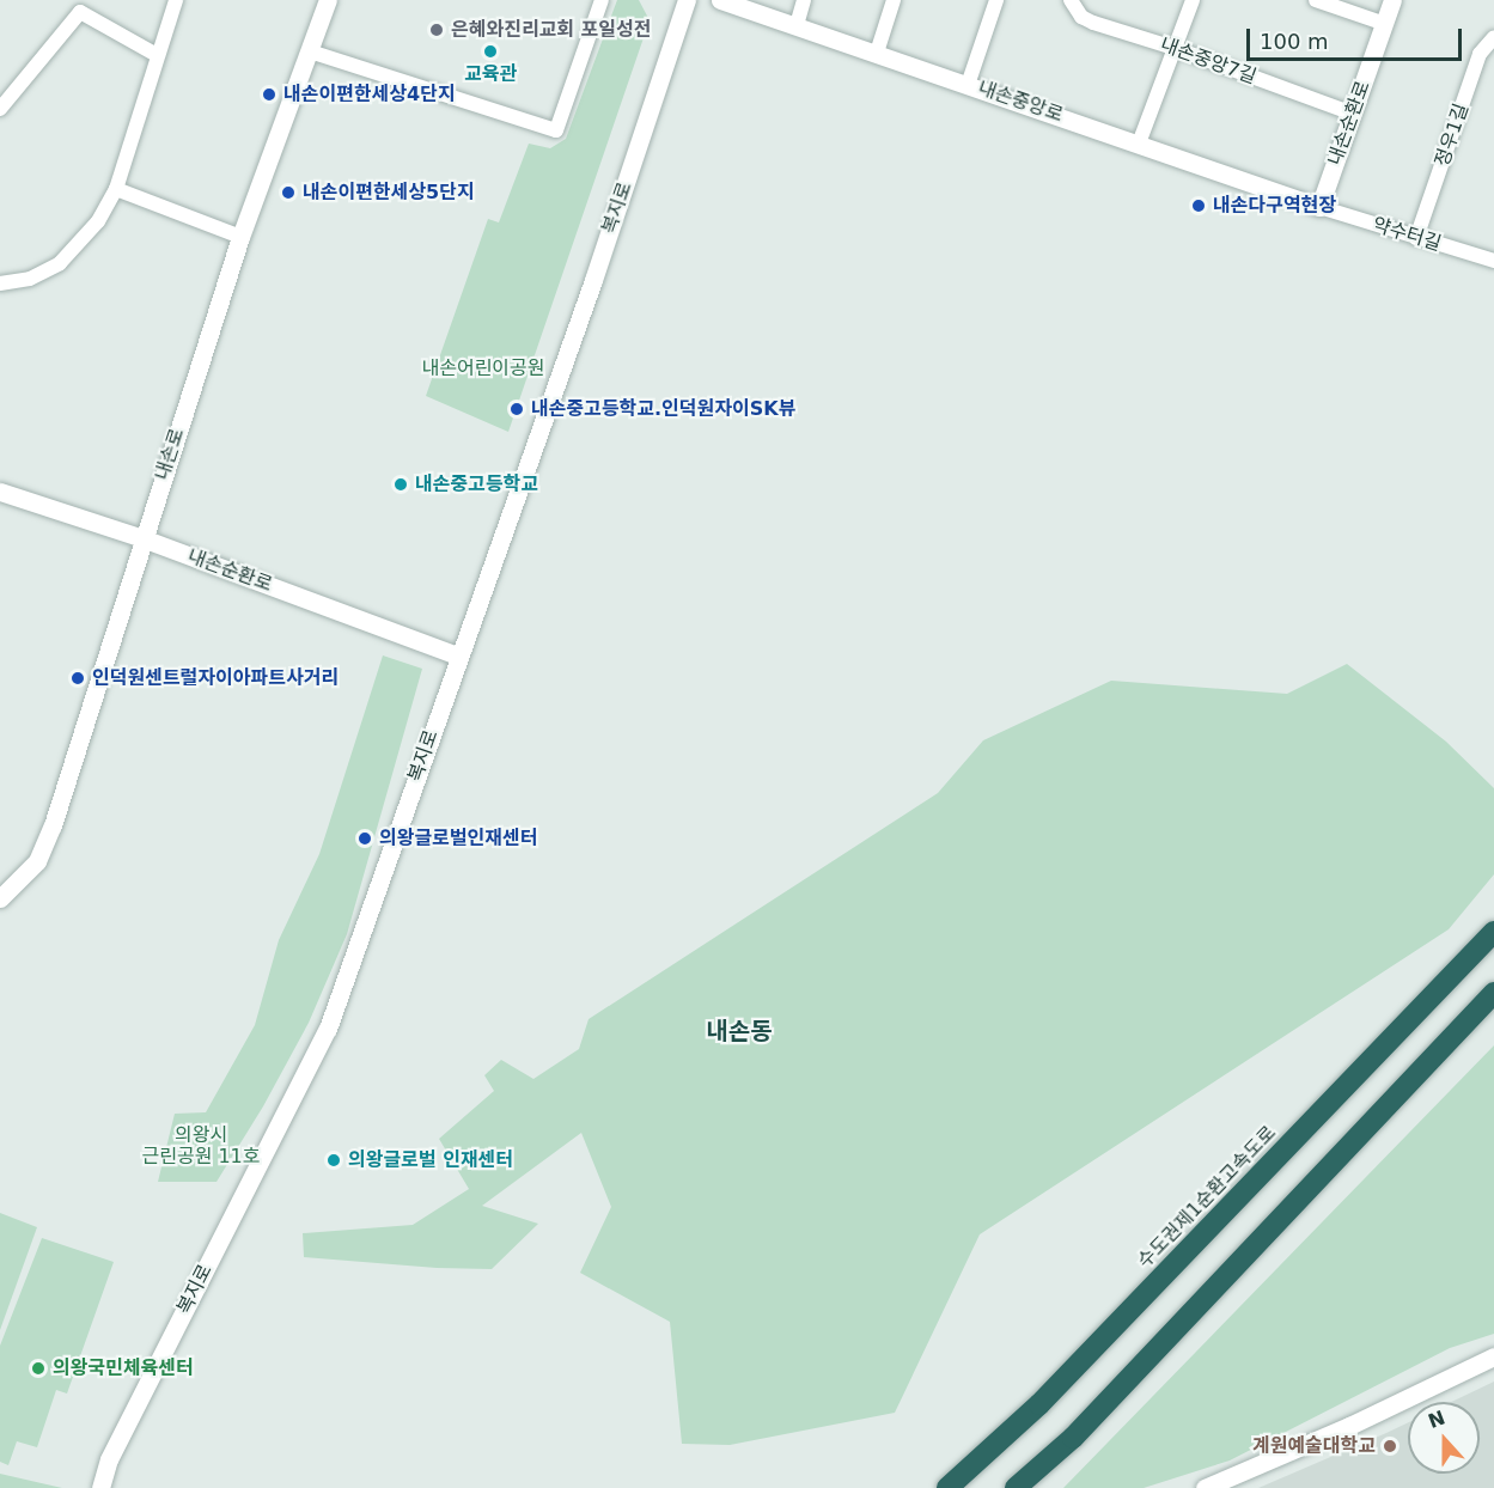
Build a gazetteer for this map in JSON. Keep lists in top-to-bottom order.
{
  "streets": {
    "highway": ["수도권제1순환고속도로"],
    "street": [
      "내손중앙7길",
      "내손중앙로",
      "내손순환로",
      "정우1길",
      "복지로",
      "약수터길",
      "내손로"
    ]
  },
  "crossings": [
    ["내손중앙7길", "내손순환로"],
    ["내손중앙로", "내손순환로"],
    ["내손중앙로", "약수터길"],
    ["내손순환로", "복지로"],
    ["내손순환로", "약수터길"],
    ["내손순환로", "내손로"],
    ["정우1길", "약수터길"]
  ],
  "districts": ["내손동"],
  "parks": ["내손어린이공원", "의왕시 근린공원 11호"],
  "places": [
    "은혜와진리교회 포일성전",
    "교육관",
    "내손이편한세상4단지",
    "내손이편한세상5단지",
    "내손다구역현장",
    "내손중고등학교.인덕원자이SK뷰",
    "내손중고등학교",
    "인덕원센트럴자이아파트사거리",
    "의왕글로벌인재센터",
    "의왕글로벌 인재센터",
    "의왕국민체육센터",
    "계원예술대학교"
  ],
  "scale_bar": "100 m",
  "north": "top"
}
